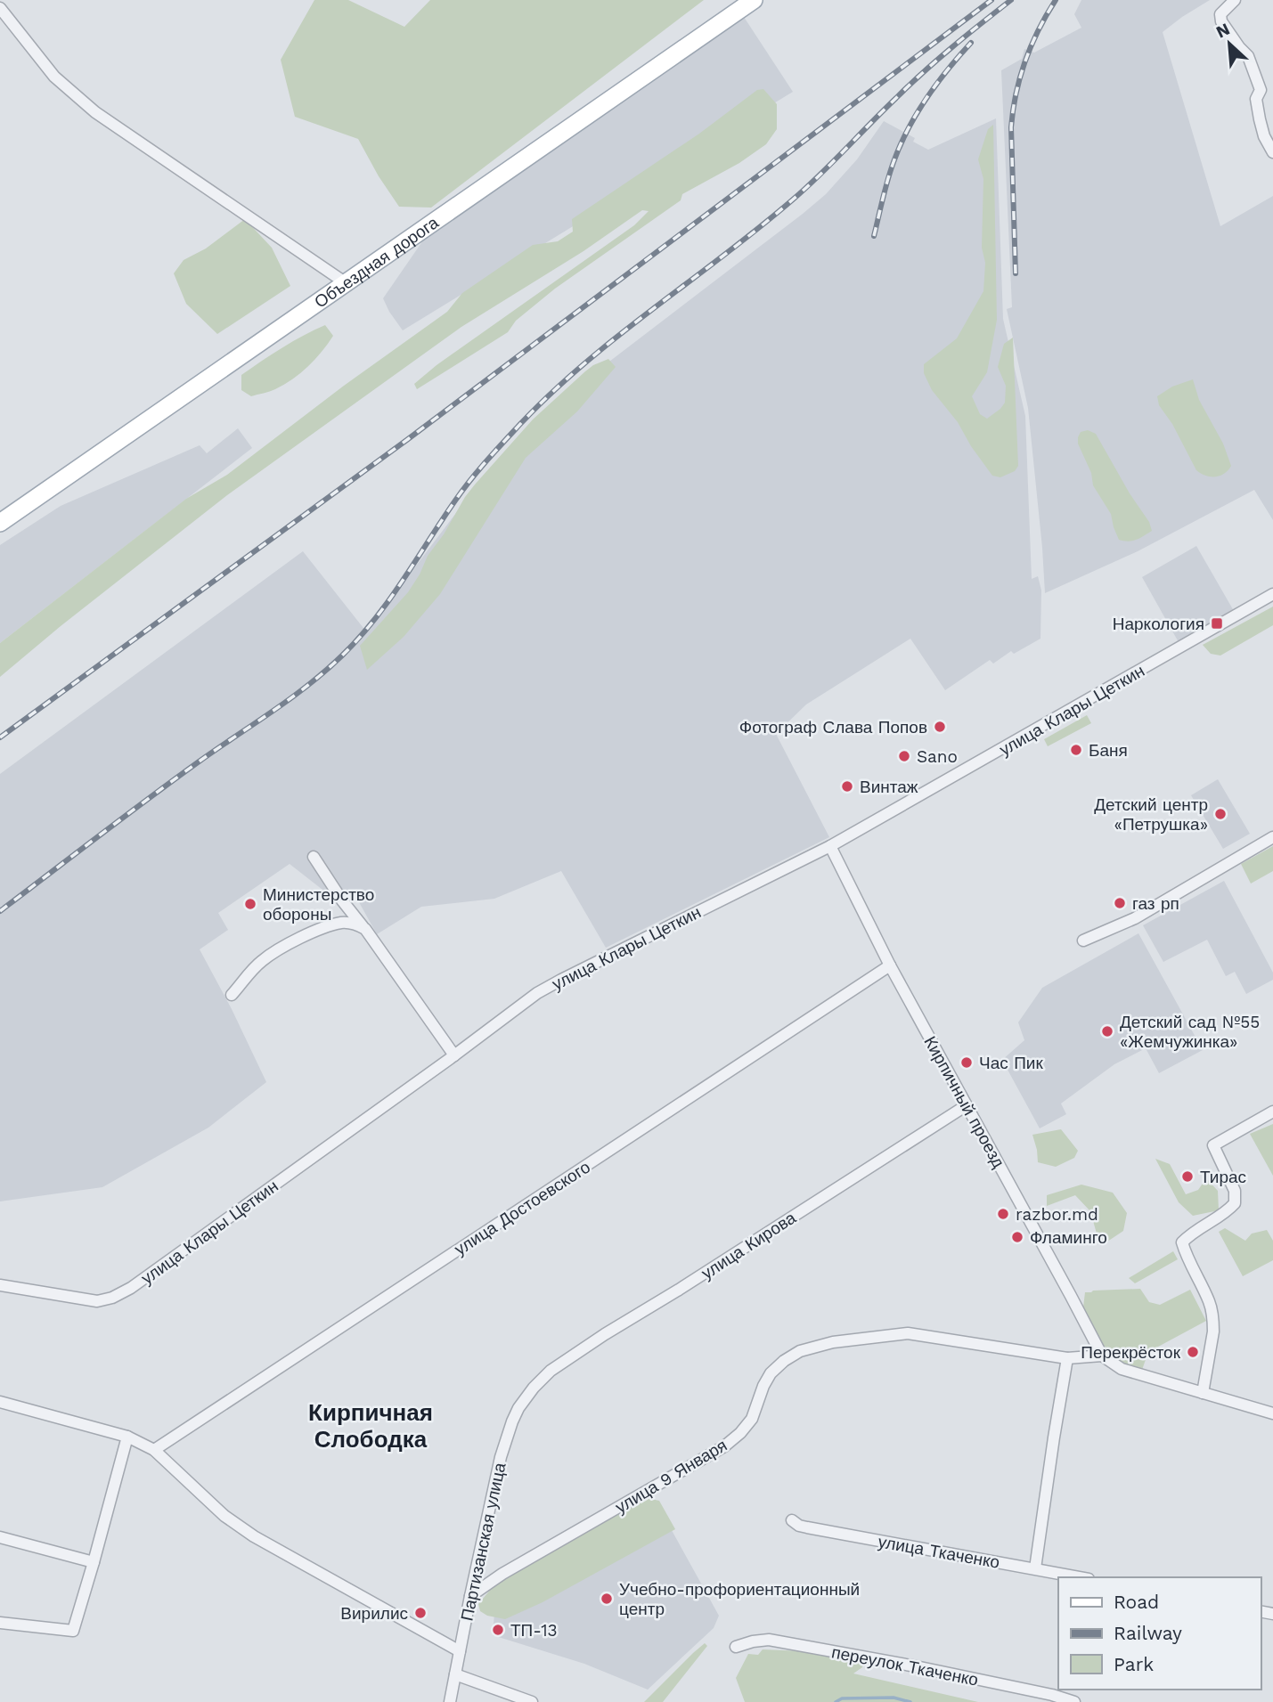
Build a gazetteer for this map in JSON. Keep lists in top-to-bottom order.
{
  "streets": {
    "main road": ["Объездная дорога"],
    "street": [
      "улица Клары Цеткин",
      "Кирпичный проезд",
      "улица Достоевского",
      "улица Кирова",
      "улица 9 Января",
      "Партизанская улица",
      "улица Ткаченко",
      "переулок Ткаченко"
    ]
  },
  "crossings": [
    ["улица Клары Цеткин", "Кирпичный проезд"],
    ["Кирпичный проезд", "улица Достоевского"],
    ["Кирпичный проезд", "улица Кирова"],
    ["Кирпичный проезд", "улица 9 Января"],
    ["улица Кирова", "Партизанская улица"],
    ["улица 9 Января", "Партизанская улица"]
  ],
  "districts": ["Кирпичная Слободка"],
  "places": {
    "transit": ["Наркология"],
    "other": [
      "Фотограф Слава Попов",
      "Баня",
      "Sano",
      "Винтаж",
      "Детский центр «Петрушка»",
      "газ рп",
      "Министерство обороны",
      "Детский сад №55 «Жемчужинка»",
      "Час Пик",
      "Тирас",
      "razbor.md",
      "Фламинго",
      "Перекрёсток",
      "Учебно-профориентационный центр",
      "Вирилис",
      "ТП-13"
    ]
  },
  "legend": ["Road", "Railway", "Park"],
  "north": "top left"
}
